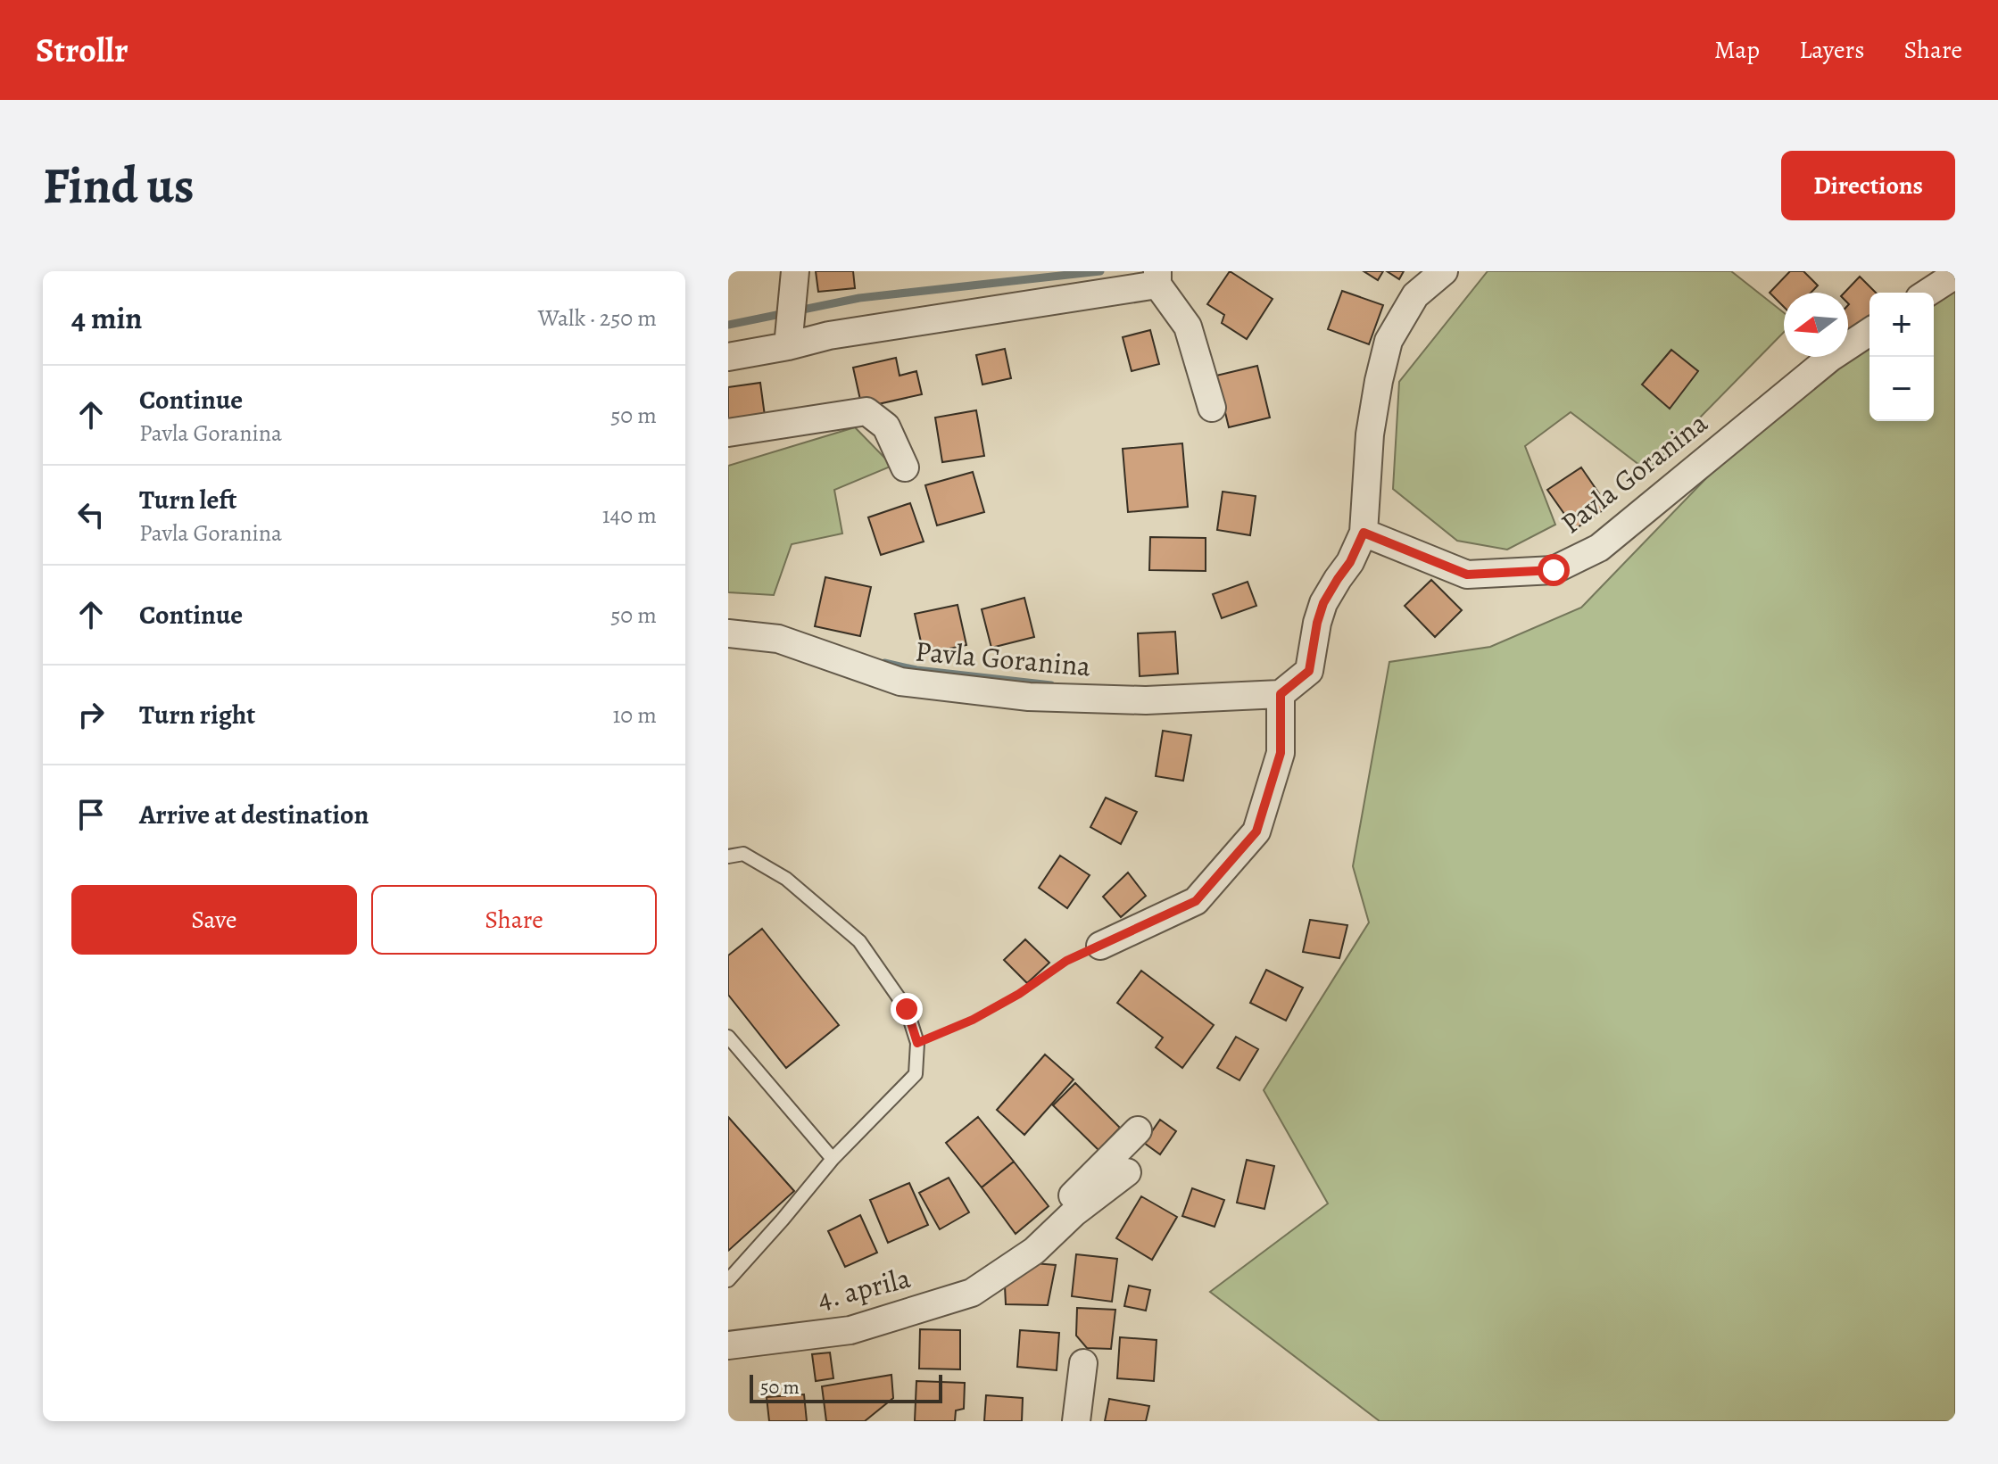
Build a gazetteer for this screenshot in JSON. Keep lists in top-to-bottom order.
{
  "streets": {
    "street": ["Pavla Goranina", "4. aprila"]
  },
  "scale_bar": "50 m",
  "north": "left",
  "page": {
    "header": "Strollr",
    "nav": ["Map", "Layers", "Share"],
    "buttons": [
      "Directions",
      ["Save", "Share"]
    ],
    "title": "Find us",
    "heading": ["4 min", "Walk · 250 m"],
    "map_buttons": ["+", "−"],
    "list": [
      ["Continue", "Pavla Goranina", "50 m"],
      ["Turn left", "Pavla Goranina", "140 m"],
      ["Continue", "50 m"],
      ["Turn right", "10 m"],
      "Arrive at destination"
    ],
    "scale": "50 m"
  }
}
